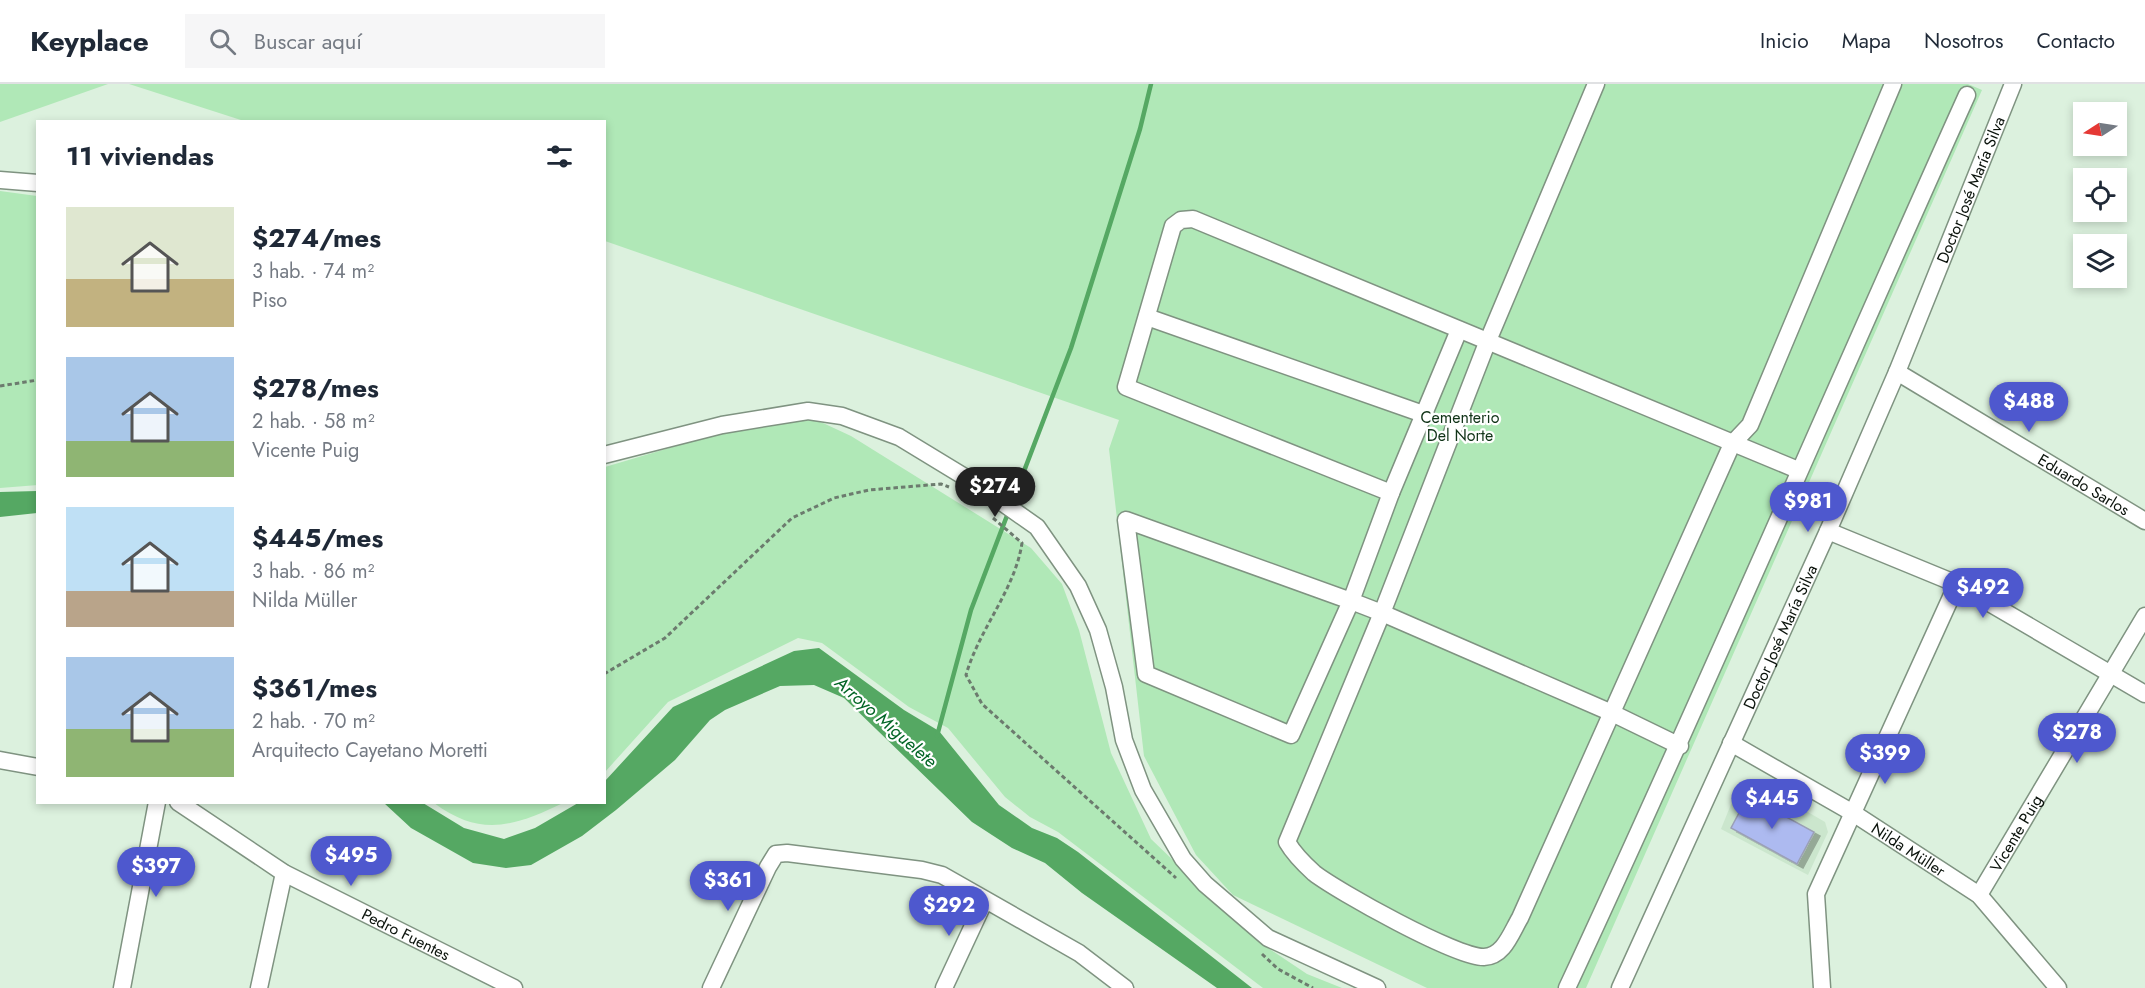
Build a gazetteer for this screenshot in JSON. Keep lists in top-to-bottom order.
{
  "streets": {
    "street": [
      "Doctor José María Silva",
      "Eduardo Sarlos",
      "Vicente Puig",
      "Nilda Müller",
      "Pedro Fuentes"
    ]
  },
  "crossings": [
    ["Doctor José María Silva", "Eduardo Sarlos"],
    ["Doctor José María Silva", "Nilda Müller"],
    ["Vicente Puig", "Nilda Müller"]
  ],
  "water": ["Arroyo Miguelete"],
  "parks": ["Cementerio Del Norte"],
  "north": "left",
  "page": {
    "header": "Keyplace",
    "search": "Buscar aquí",
    "nav": [
      "Inicio",
      "Mapa",
      "Nosotros",
      "Contacto"
    ],
    "heading": "11 viviendas",
    "list": [
      {
        "name": "$274/mes",
        "note": "3 hab. · 74 m² · Piso"
      },
      {
        "name": "$278/mes",
        "note": "2 hab. · 58 m² · Vicente Puig"
      },
      {
        "name": "$445/mes",
        "note": "3 hab. · 86 m² · Nilda Müller"
      },
      {
        "name": "$361/mes",
        "note": "2 hab. · 70 m² · Arquitecto Cayetano Moretti"
      }
    ],
    "price": [
      "$488",
      "$274",
      "$981",
      "$492",
      "$278",
      "$399",
      "$445",
      "$495",
      "$397",
      "$361",
      "$292"
    ]
  }
}
